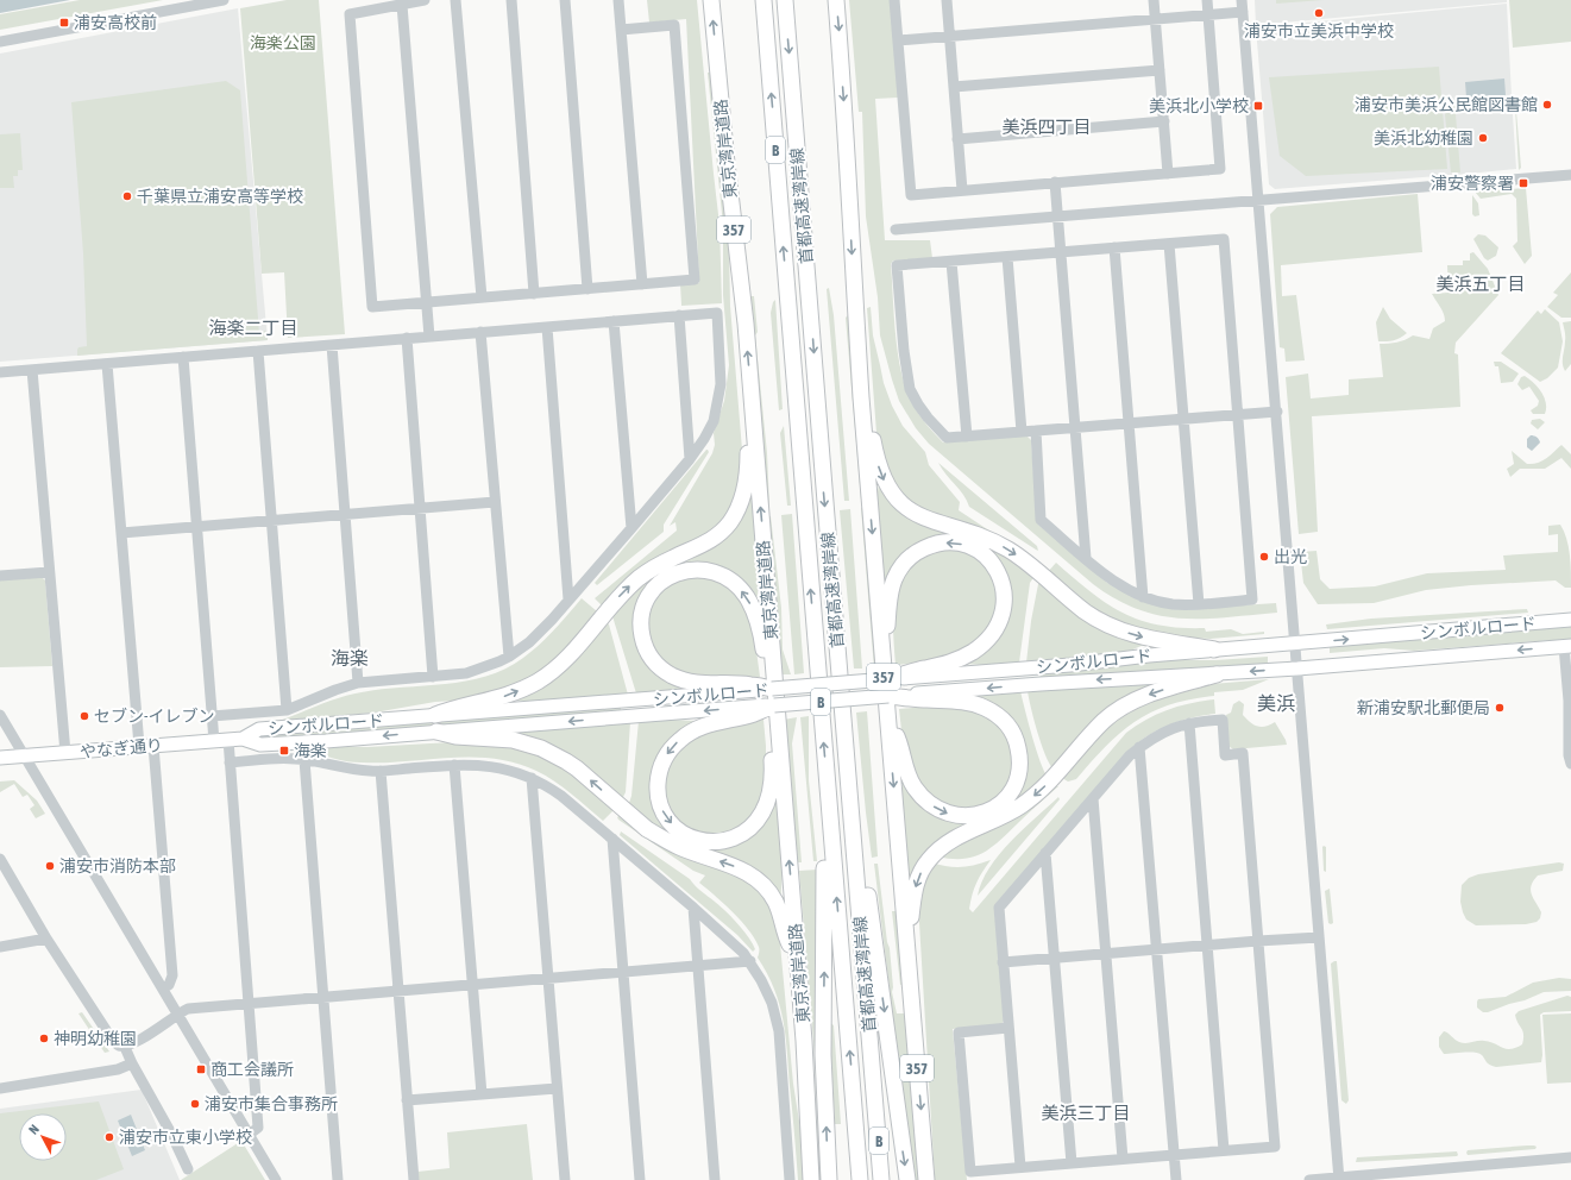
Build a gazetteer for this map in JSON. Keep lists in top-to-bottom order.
{
  "streets": {
    "highway": [
      "東京湾岸道路",
      "B",
      "首都高速湾岸線",
      "357"
    ],
    "main road": ["シンボルロード", "やなぎ通り"]
  },
  "crossings": [
    ["シンボルロード", "やなぎ通り"]
  ],
  "districts": [
    "美浜四丁目",
    "美浜五丁目",
    "海楽二丁目",
    "海楽",
    "美浜",
    "美浜三丁目"
  ],
  "parks": ["海楽公園"],
  "places": {
    "other": [
      "浦安市立美浜中学校",
      "浦安市美浜公民館図書館",
      "美浜北幼稚園",
      "千葉県立浦安高等学校",
      "出光",
      "新浦安駅北郵便局",
      "セブン-イレブン",
      "浦安市消防本部",
      "神明幼稚園",
      "浦安市集合事務所",
      "浦安市立東小学校"
    ],
    "transit": [
      "浦安高校前",
      "美浜北小学校",
      "浦安警察署",
      "海楽",
      "商工会議所"
    ]
  },
  "north": "top left"
}
